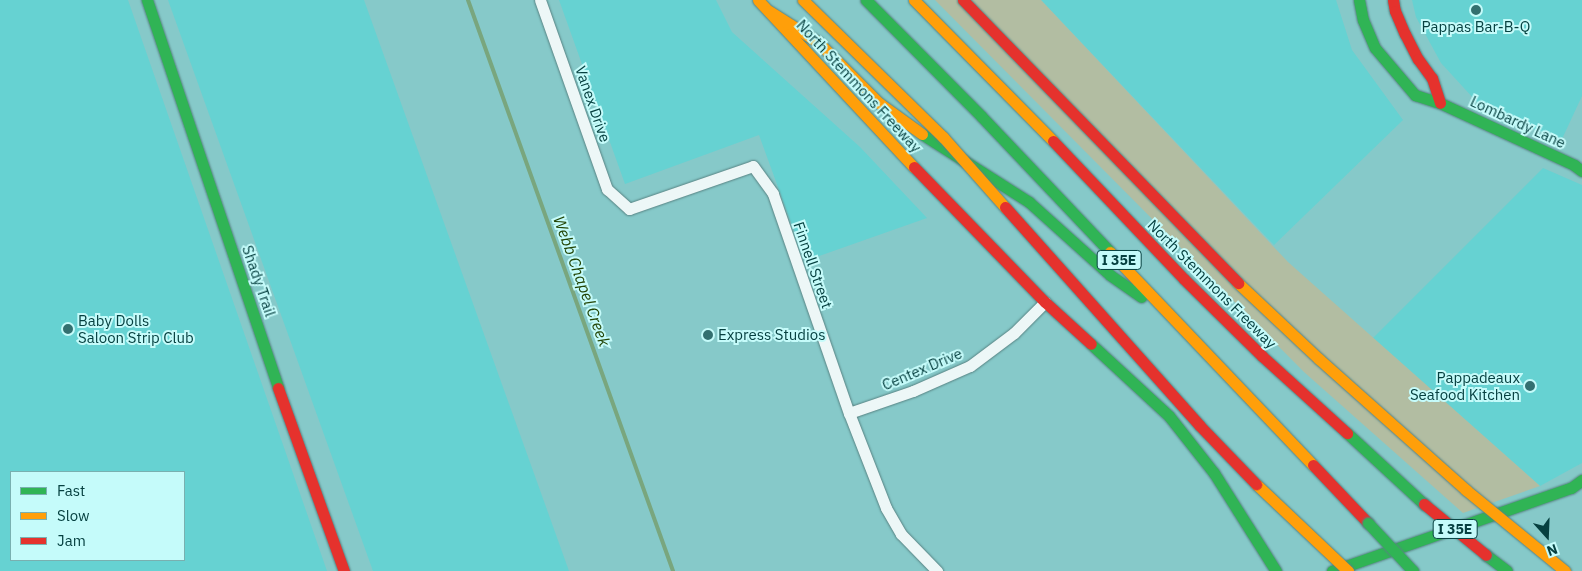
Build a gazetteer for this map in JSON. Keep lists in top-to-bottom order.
{
  "streets": {
    "main road": [
      "North Stemmons Freeway",
      "Lombardy Lane",
      "I 35E",
      "Shady Trail"
    ],
    "street": ["Vanex Drive", "Finnell Street", "Centex Drive"]
  },
  "crossings": [
    ["North Stemmons Freeway", "Centex Drive"],
    ["Vanex Drive", "Finnell Street"],
    ["Finnell Street", "Centex Drive"]
  ],
  "water": ["Webb Chapel Creek"],
  "places": [
    "Pappas Bar-B-Q",
    "Baby Dolls Saloon Strip Club",
    "Express Studios",
    "Pappadeaux Seafood Kitchen"
  ],
  "legend": ["Fast", "Slow", "Jam"],
  "north": "bottom"
}
